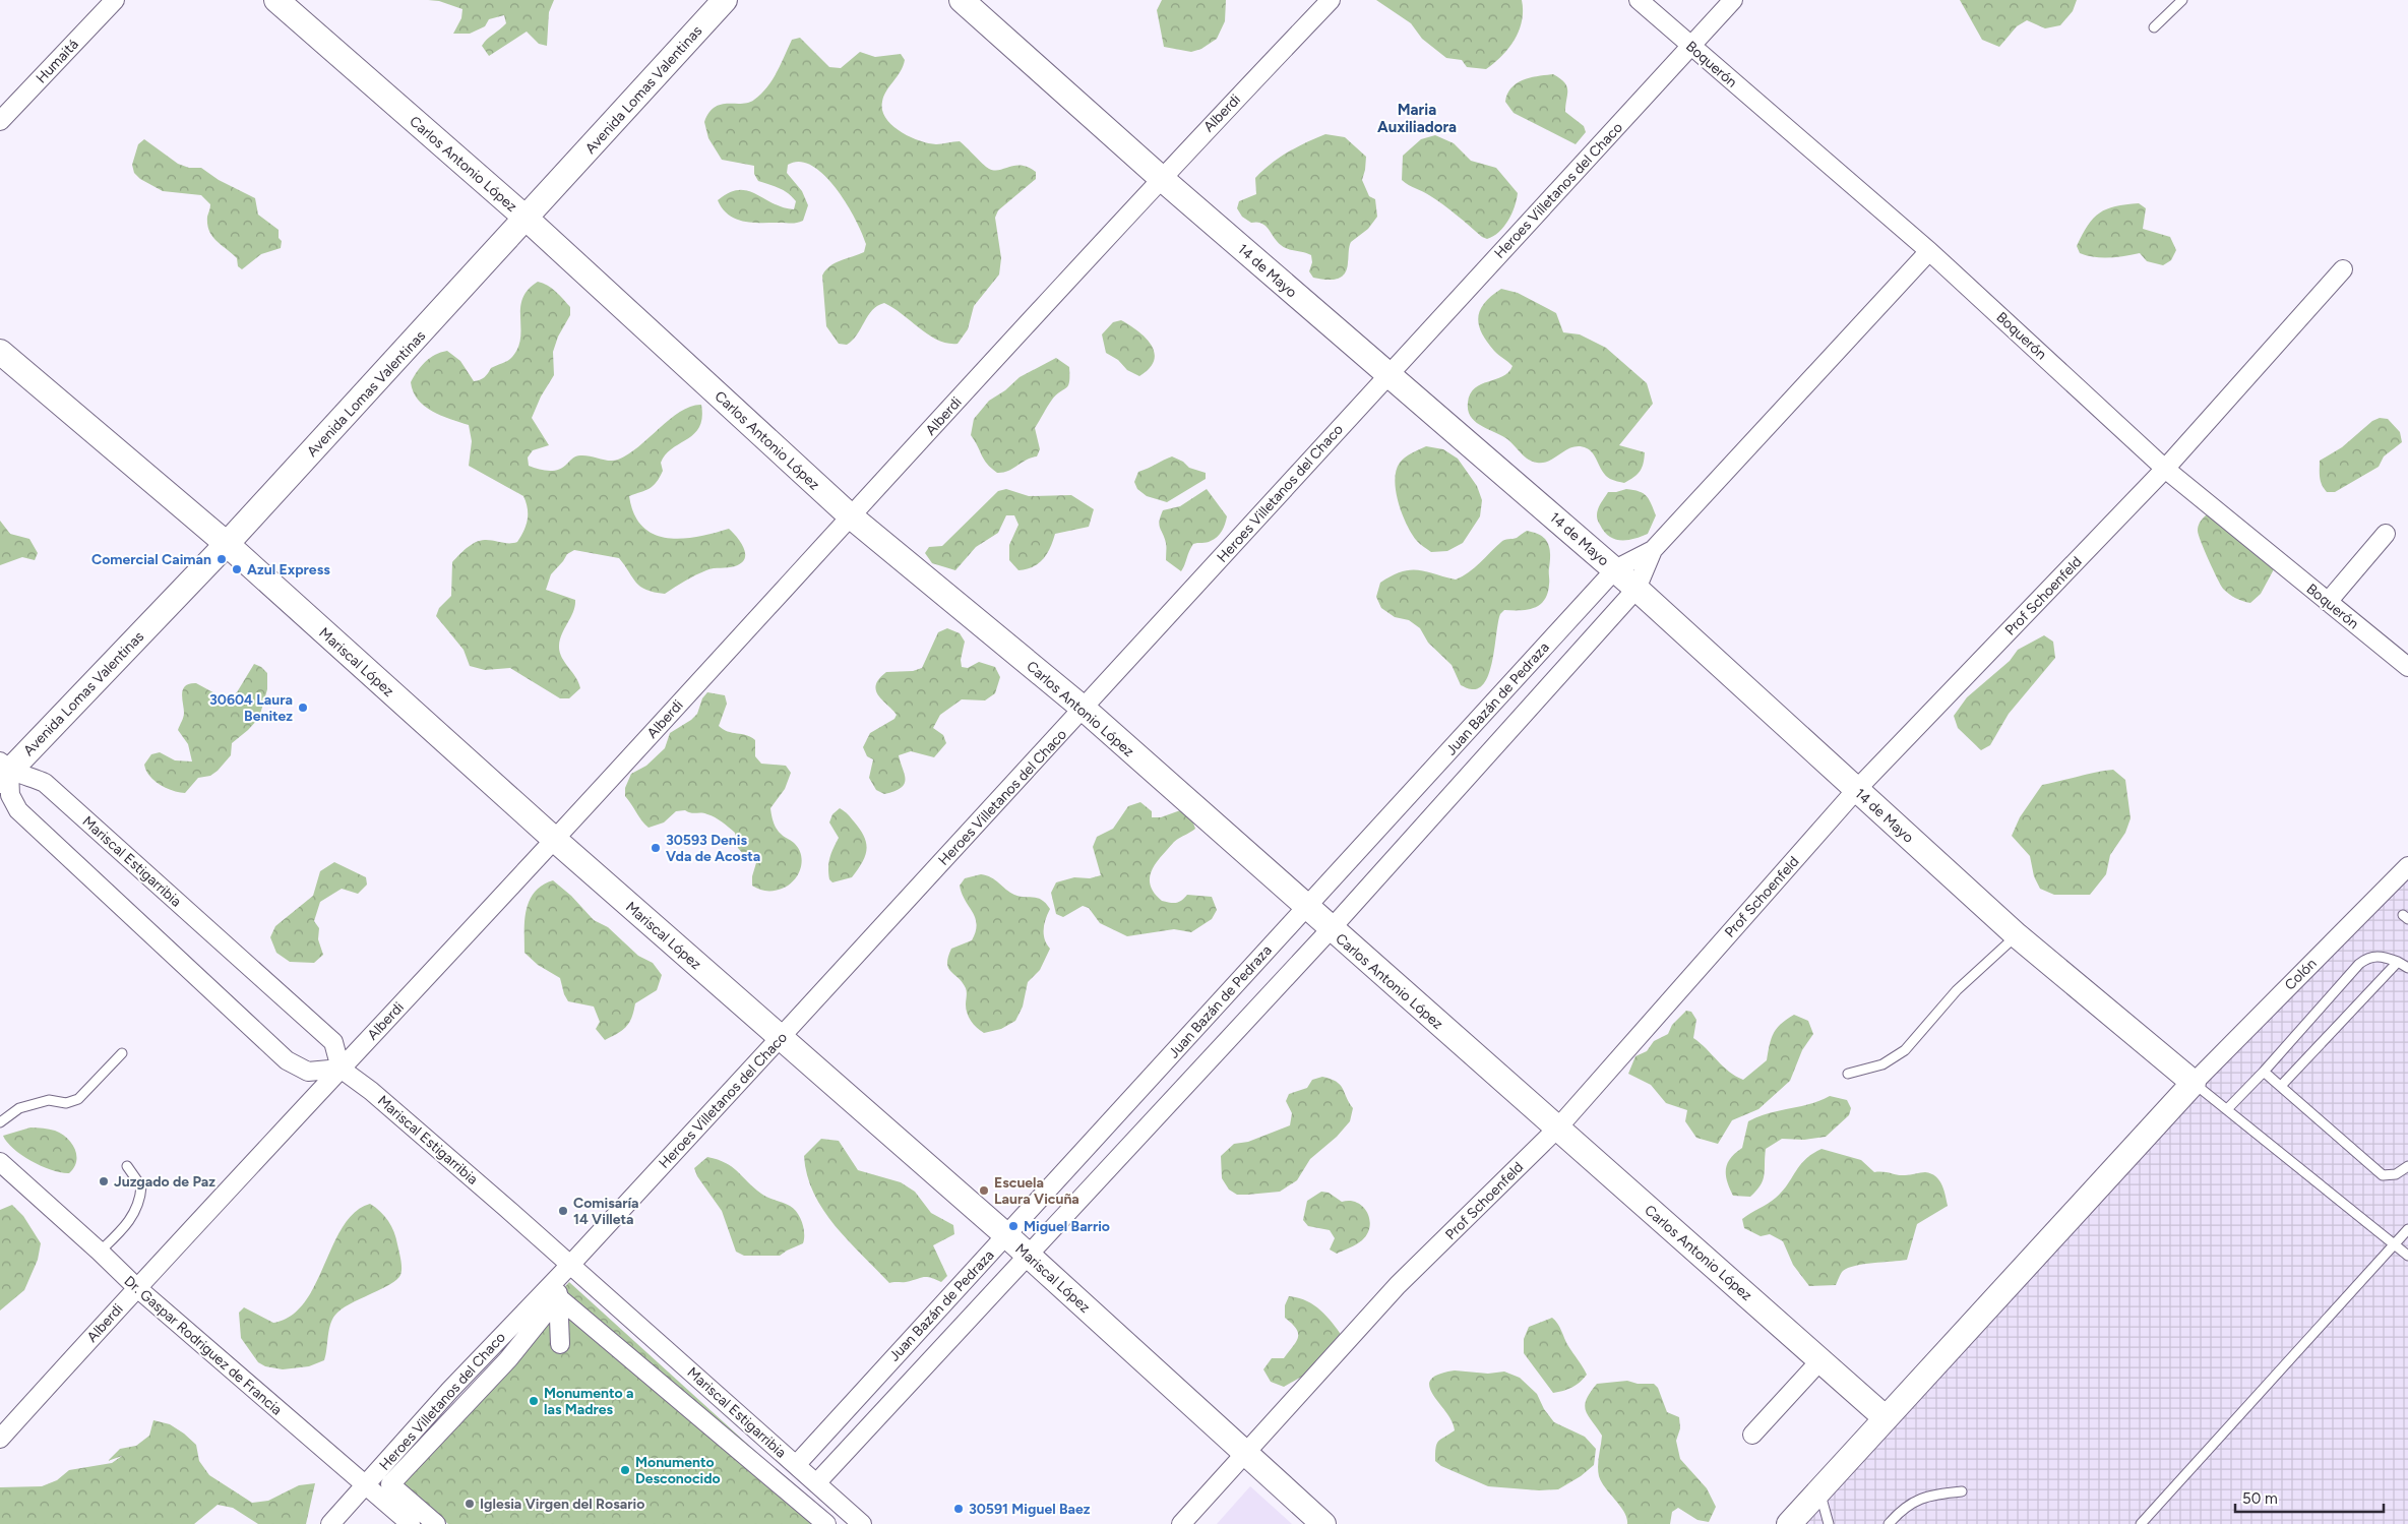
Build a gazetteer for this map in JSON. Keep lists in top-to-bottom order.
{
  "streets": {
    "main road": [
      "Avenida Lomas Valentinas",
      "Carlos Antonio López",
      "14 de Mayo",
      "Mariscal López"
    ],
    "street": [
      "Humaitá",
      "Boquerón",
      "Alberdi",
      "Heroes Villetanos del Chaco",
      "Prof Schoenfeld",
      "Juan Bazán de Pedraza",
      "Mariscal Estigarribia",
      "Colón",
      "Dr. Gaspar Rodriguez de Francia"
    ]
  },
  "crossings": [
    ["Boquerón", "Heroes Villetanos del Chaco"],
    ["Boquerón", "Prof Schoenfeld"],
    ["Avenida Lomas Valentinas", "Carlos Antonio López"],
    ["Avenida Lomas Valentinas", "Mariscal López"],
    ["Avenida Lomas Valentinas", "Mariscal Estigarribia"],
    ["Alberdi", "Carlos Antonio López"],
    ["Alberdi", "14 de Mayo"],
    ["Alberdi", "Mariscal López"],
    ["Alberdi", "Mariscal Estigarribia"],
    ["Alberdi", "Dr. Gaspar Rodriguez de Francia"],
    ["Carlos Antonio López", "Heroes Villetanos del Chaco"],
    ["Carlos Antonio López", "Prof Schoenfeld"],
    ["Carlos Antonio López", "Juan Bazán de Pedraza"],
    ["Heroes Villetanos del Chaco", "14 de Mayo"],
    ["Heroes Villetanos del Chaco", "Mariscal López"],
    ["Heroes Villetanos del Chaco", "Mariscal Estigarribia"],
    ["Heroes Villetanos del Chaco", "Dr. Gaspar Rodriguez de Francia"],
    ["14 de Mayo", "Prof Schoenfeld"],
    ["14 de Mayo", "Juan Bazán de Pedraza"],
    ["14 de Mayo", "Colón"],
    ["Prof Schoenfeld", "Mariscal López"],
    ["Mariscal López", "Juan Bazán de Pedraza"],
    ["Juan Bazán de Pedraza", "Mariscal Estigarribia"]
  ],
  "districts": ["Maria Auxiliadora"],
  "places": [
    "Comercial Caiman",
    "Azul Express",
    "30604 Laura Benitez",
    "30593 Denis Vda de Acosta",
    "Juzgado de Paz",
    "Escuela Laura Vicuña",
    "Comisaría 14 Villeta",
    "Miguel Barrio",
    "Monumento a las Madres",
    "Monumento Desconocido",
    "Iglesia Virgen del Rosario",
    "30591 Miguel Baez"
  ],
  "scale_bar": "50 m"
}
